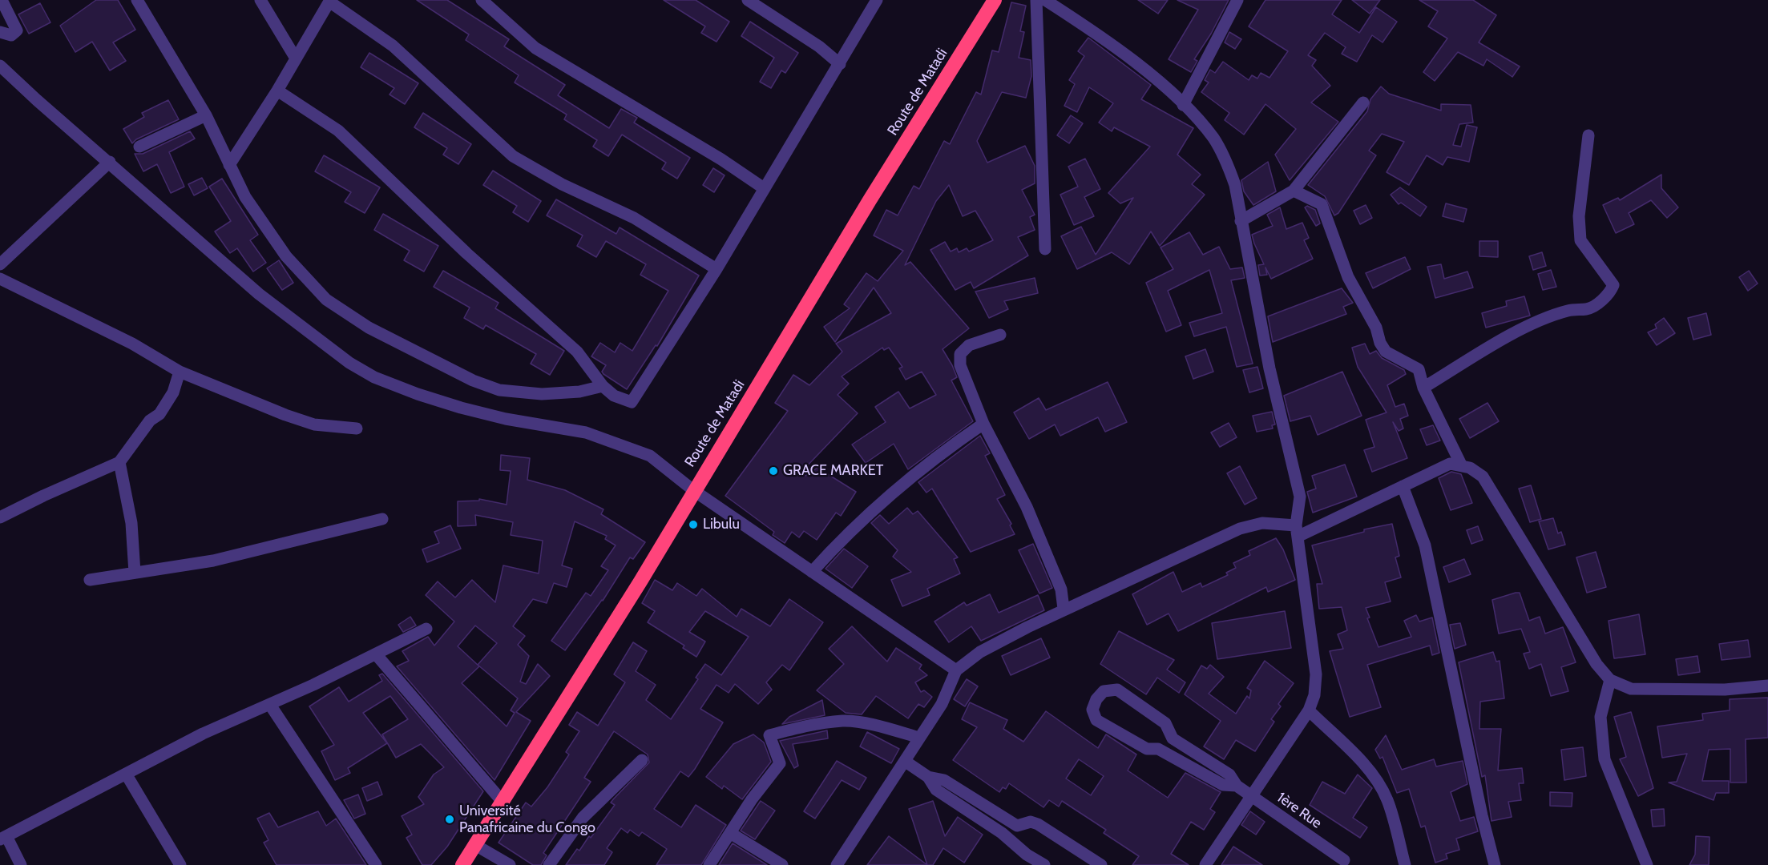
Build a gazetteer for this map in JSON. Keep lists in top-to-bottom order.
{
  "streets": {
    "highway": ["Route de Matadi"],
    "street": ["1ère Rue"]
  },
  "places": ["GRACE MARKET", "Libulu", "Université Panafricaine du Congo"]
}
